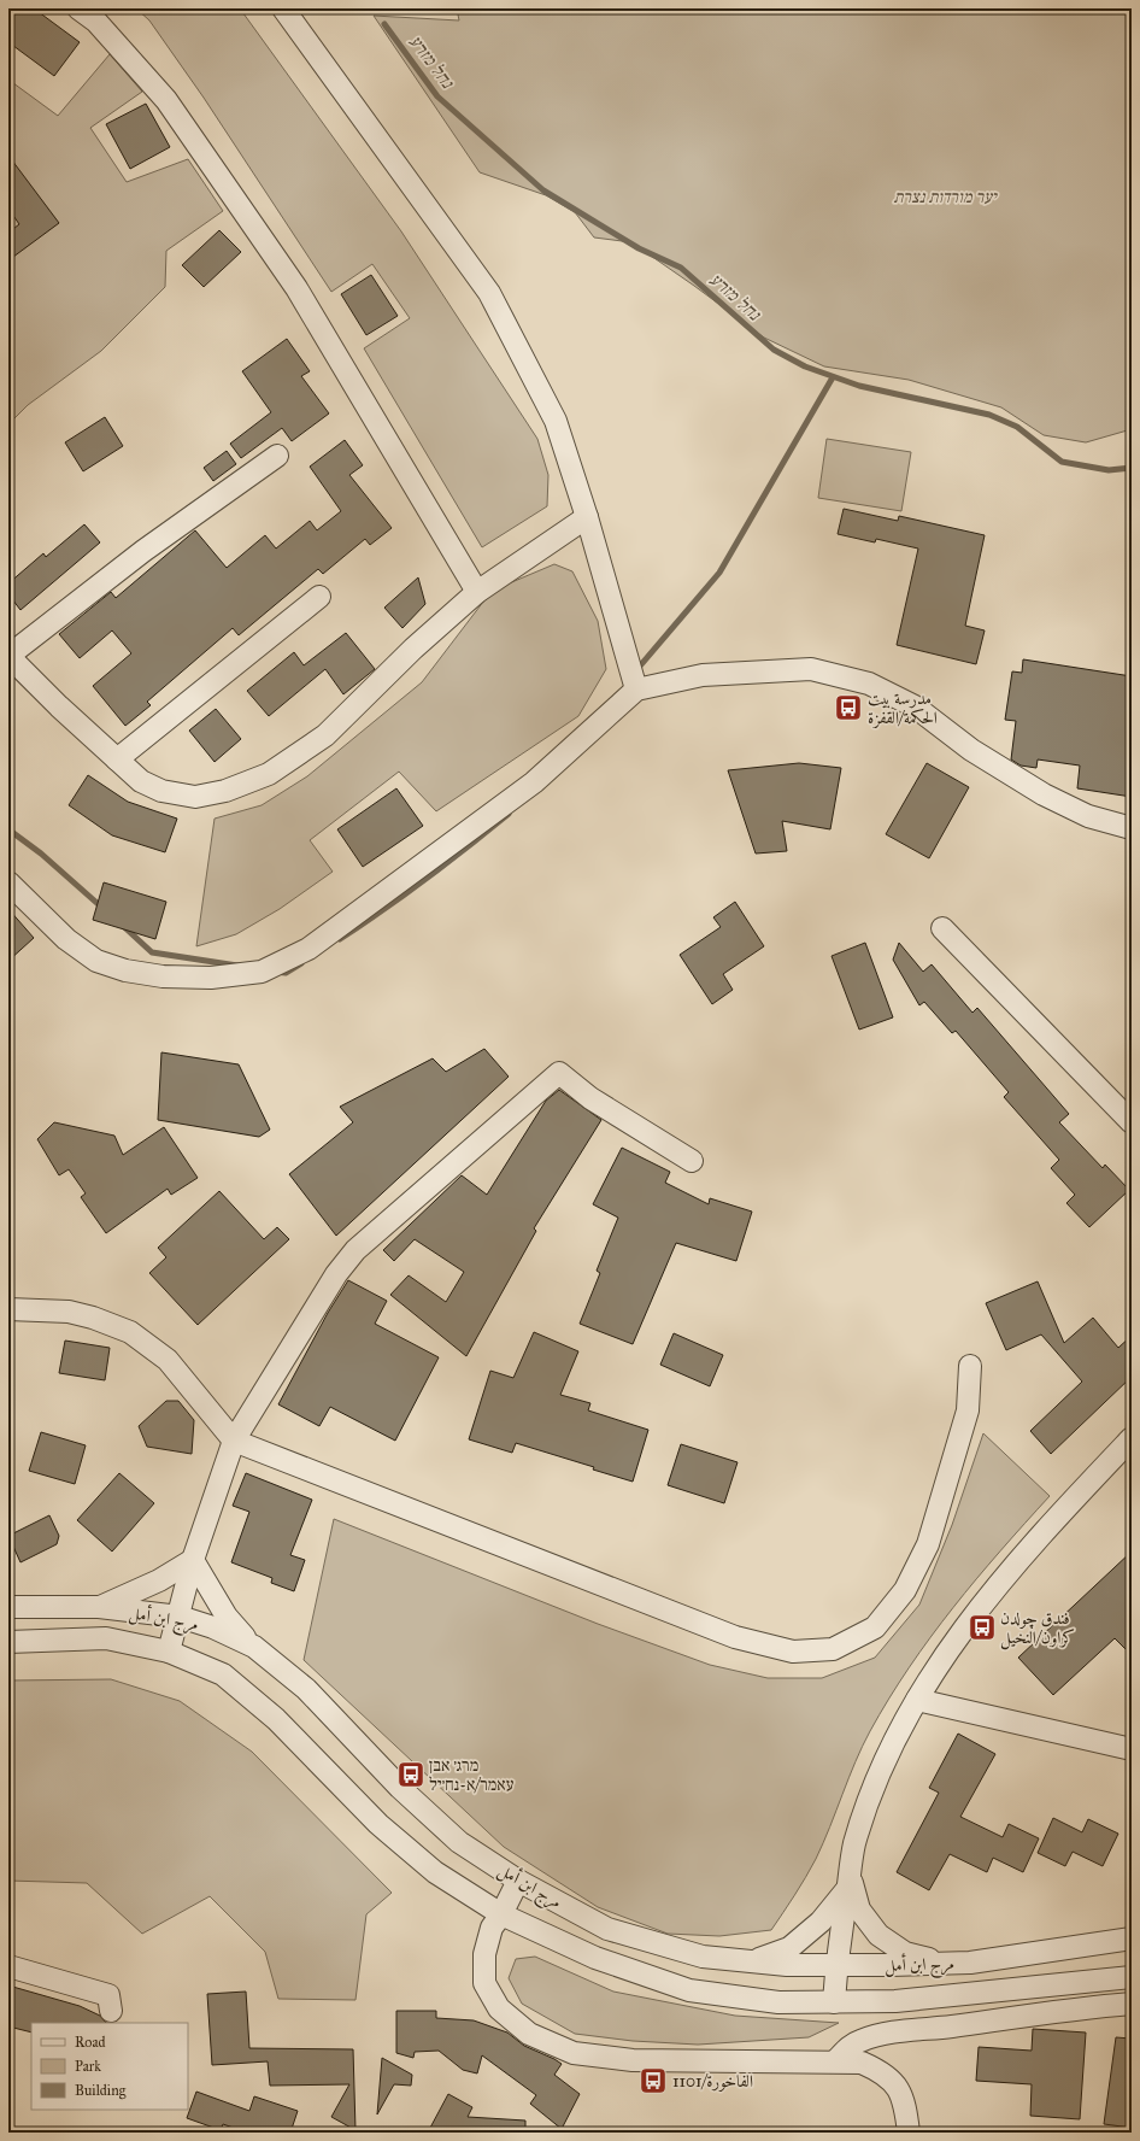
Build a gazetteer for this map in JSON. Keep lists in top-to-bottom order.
{
  "streets": {
    "street": ["مرج ابن أمل"]
  },
  "water": ["נחל מזרע"],
  "parks": ["יער מורדות נצרת"],
  "places": {
    "bus stop": [
      "مدرسة بيت الحكمة/القفزة",
      "فندق چولدن كراون/النخيل",
      "מרג׳ אבן עאמר/א-נח׳יל",
      "الفاخورة/1101"
    ]
  },
  "legend": ["Road", "Park", "Building"]
}
